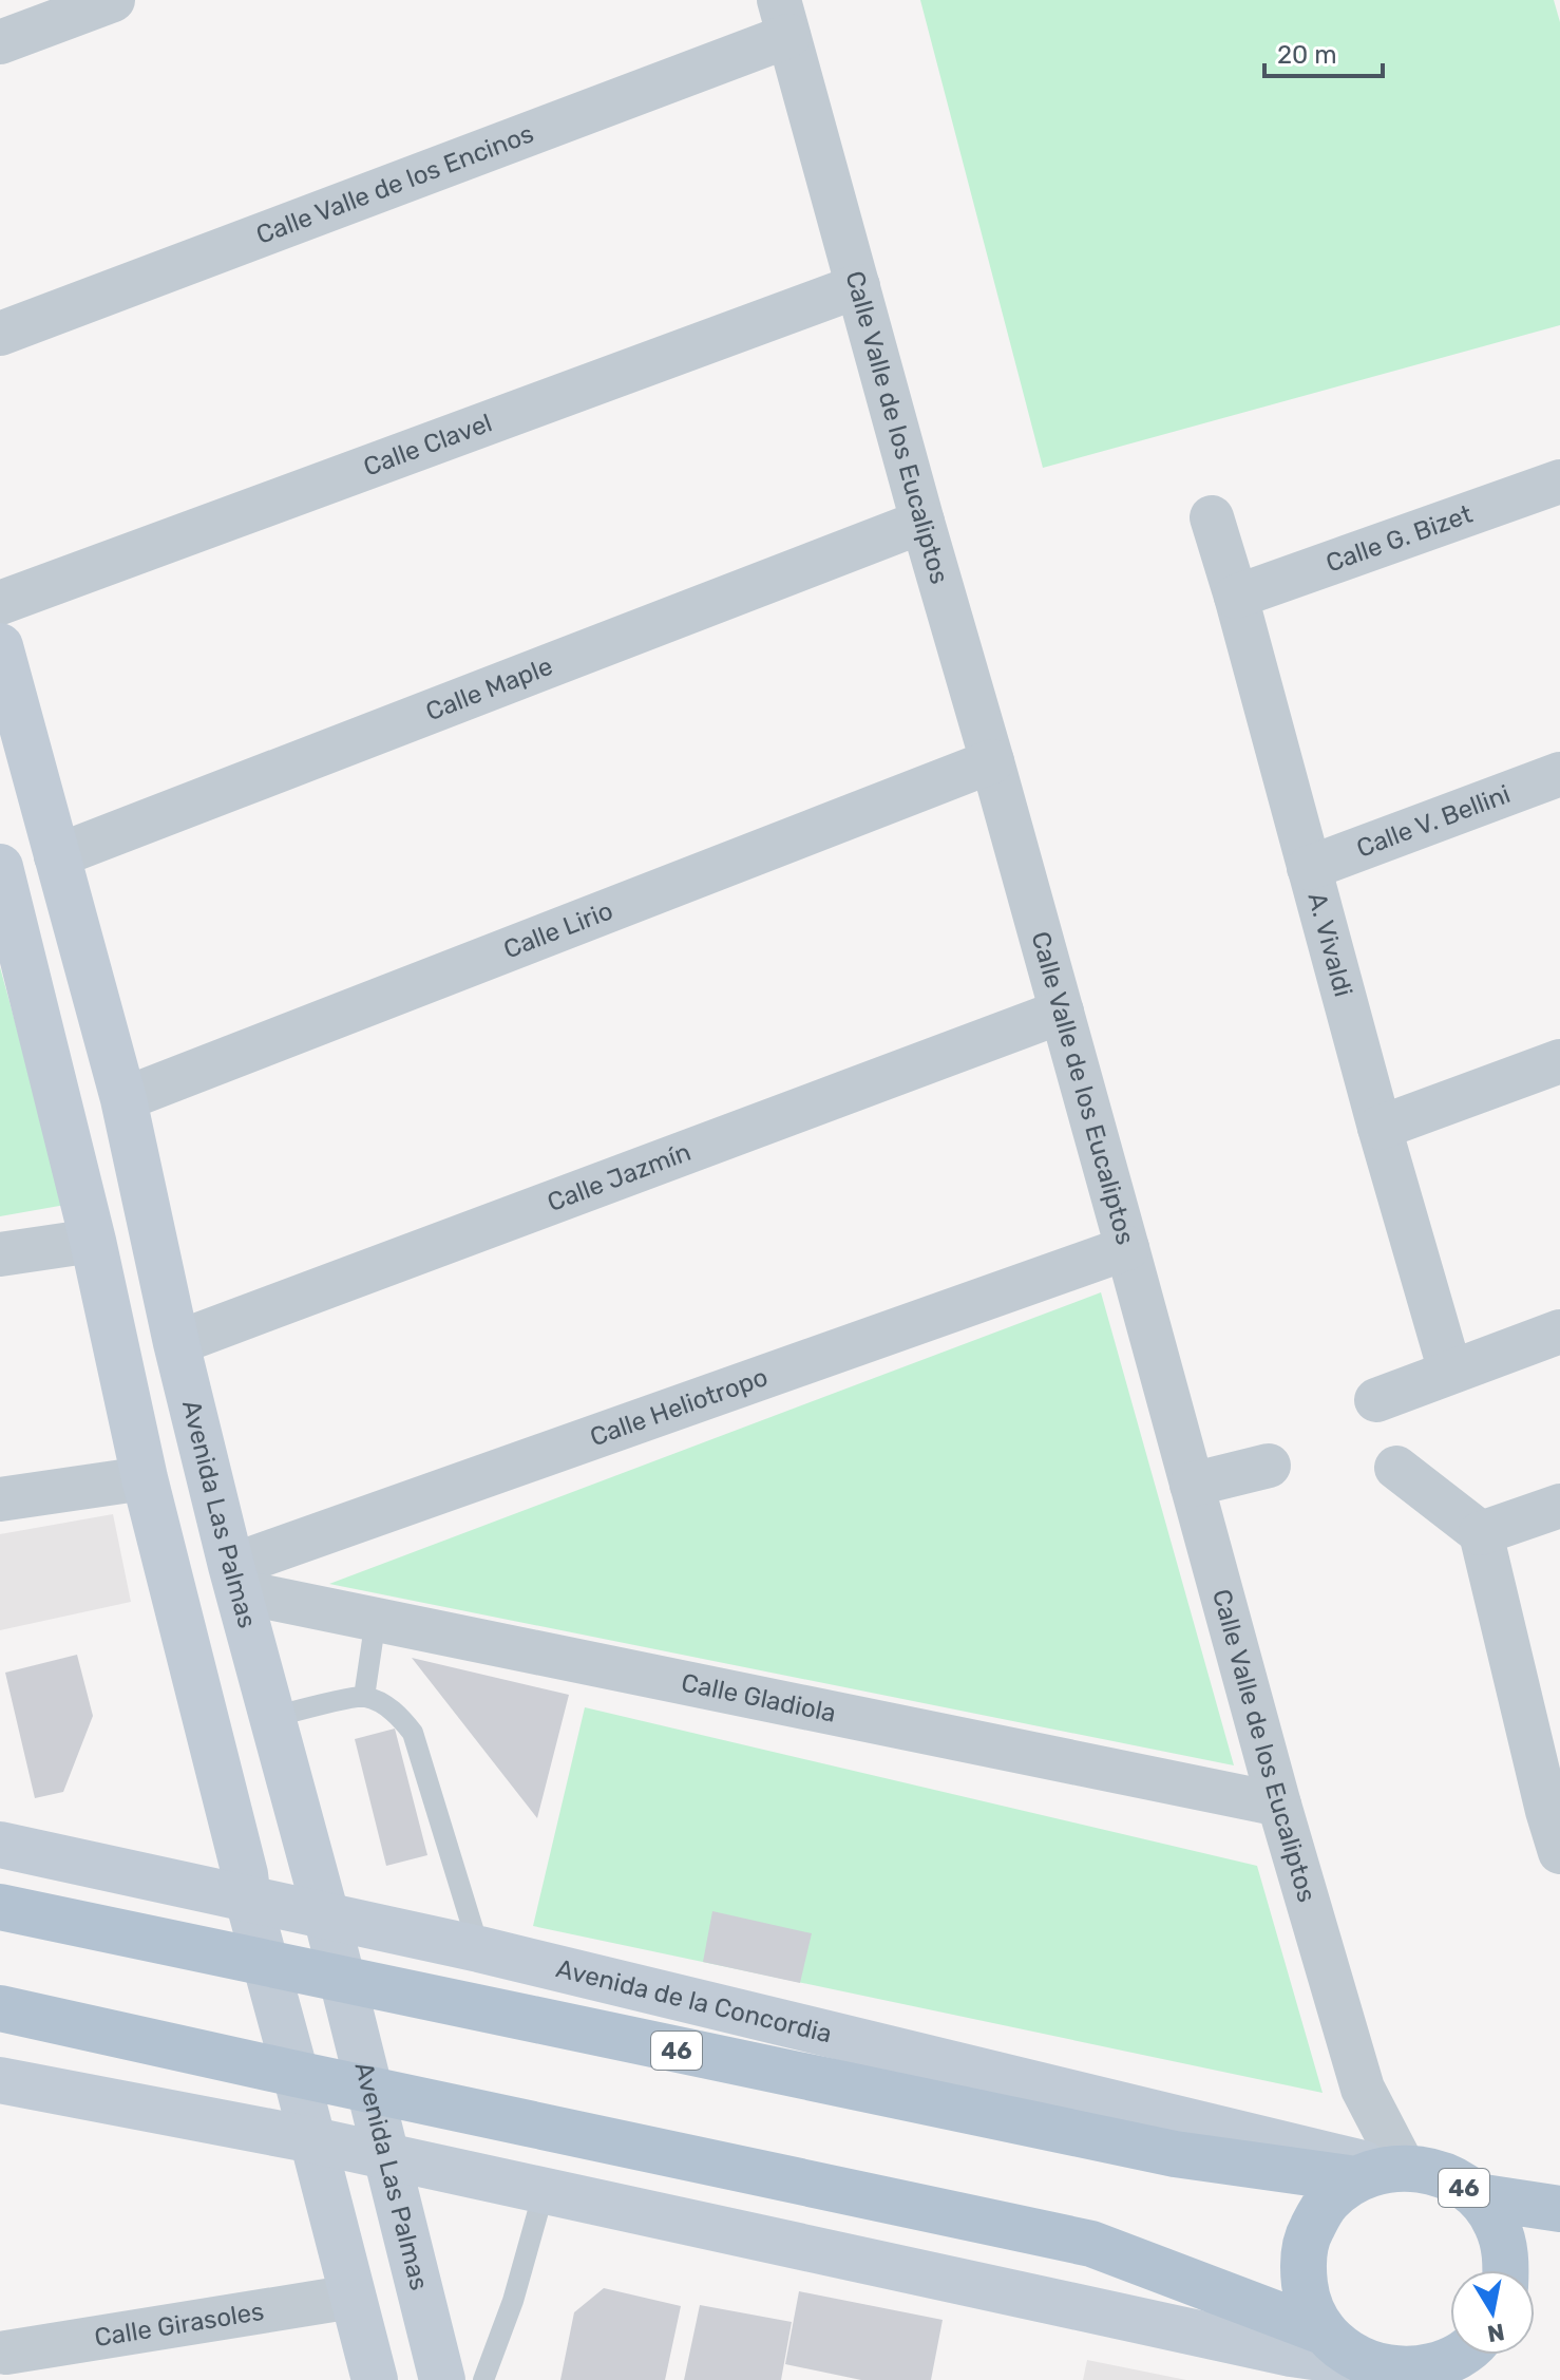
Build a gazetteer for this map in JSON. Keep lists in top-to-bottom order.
{
  "streets": {
    "main road": ["Avenida de la Concordia", "46"],
    "street": [
      "Calle Valle de los Encinos",
      "Calle Valle de los Eucaliptos",
      "Calle Clavel",
      "Calle G. Bizet",
      "Calle Maple",
      "Calle V. Bellini",
      "Calle Lirio",
      "A. Vivaldi",
      "Calle Jazmín",
      "Calle Heliotropo",
      "Avenida Las Palmas",
      "Calle Gladiola",
      "Calle Girasoles"
    ]
  },
  "crossings": [
    ["Calle Valle de los Encinos", "Calle Valle de los Eucaliptos"],
    ["Calle Valle de los Eucaliptos", "Calle Clavel"],
    ["Calle Valle de los Eucaliptos", "Calle Maple"],
    ["Calle Valle de los Eucaliptos", "Calle Lirio"],
    ["Calle Valle de los Eucaliptos", "Calle Jazmín"],
    ["Calle Valle de los Eucaliptos", "Calle Heliotropo"],
    ["Calle Valle de los Eucaliptos", "Calle Gladiola"],
    ["Calle Valle de los Eucaliptos", "Avenida de la Concordia"],
    ["Calle Valle de los Eucaliptos", "46"],
    ["Calle G. Bizet", "A. Vivaldi"],
    ["Calle Maple", "Avenida Las Palmas"],
    ["Calle V. Bellini", "A. Vivaldi"],
    ["Calle Lirio", "Avenida Las Palmas"],
    ["Calle Jazmín", "Avenida Las Palmas"],
    ["Calle Heliotropo", "Avenida Las Palmas"],
    ["Calle Heliotropo", "Calle Gladiola"],
    ["Avenida Las Palmas", "Calle Gladiola"],
    ["Avenida Las Palmas", "Avenida de la Concordia"],
    ["Avenida de la Concordia", "46"]
  ],
  "scale_bar": "20 m",
  "north": "bottom"
}
